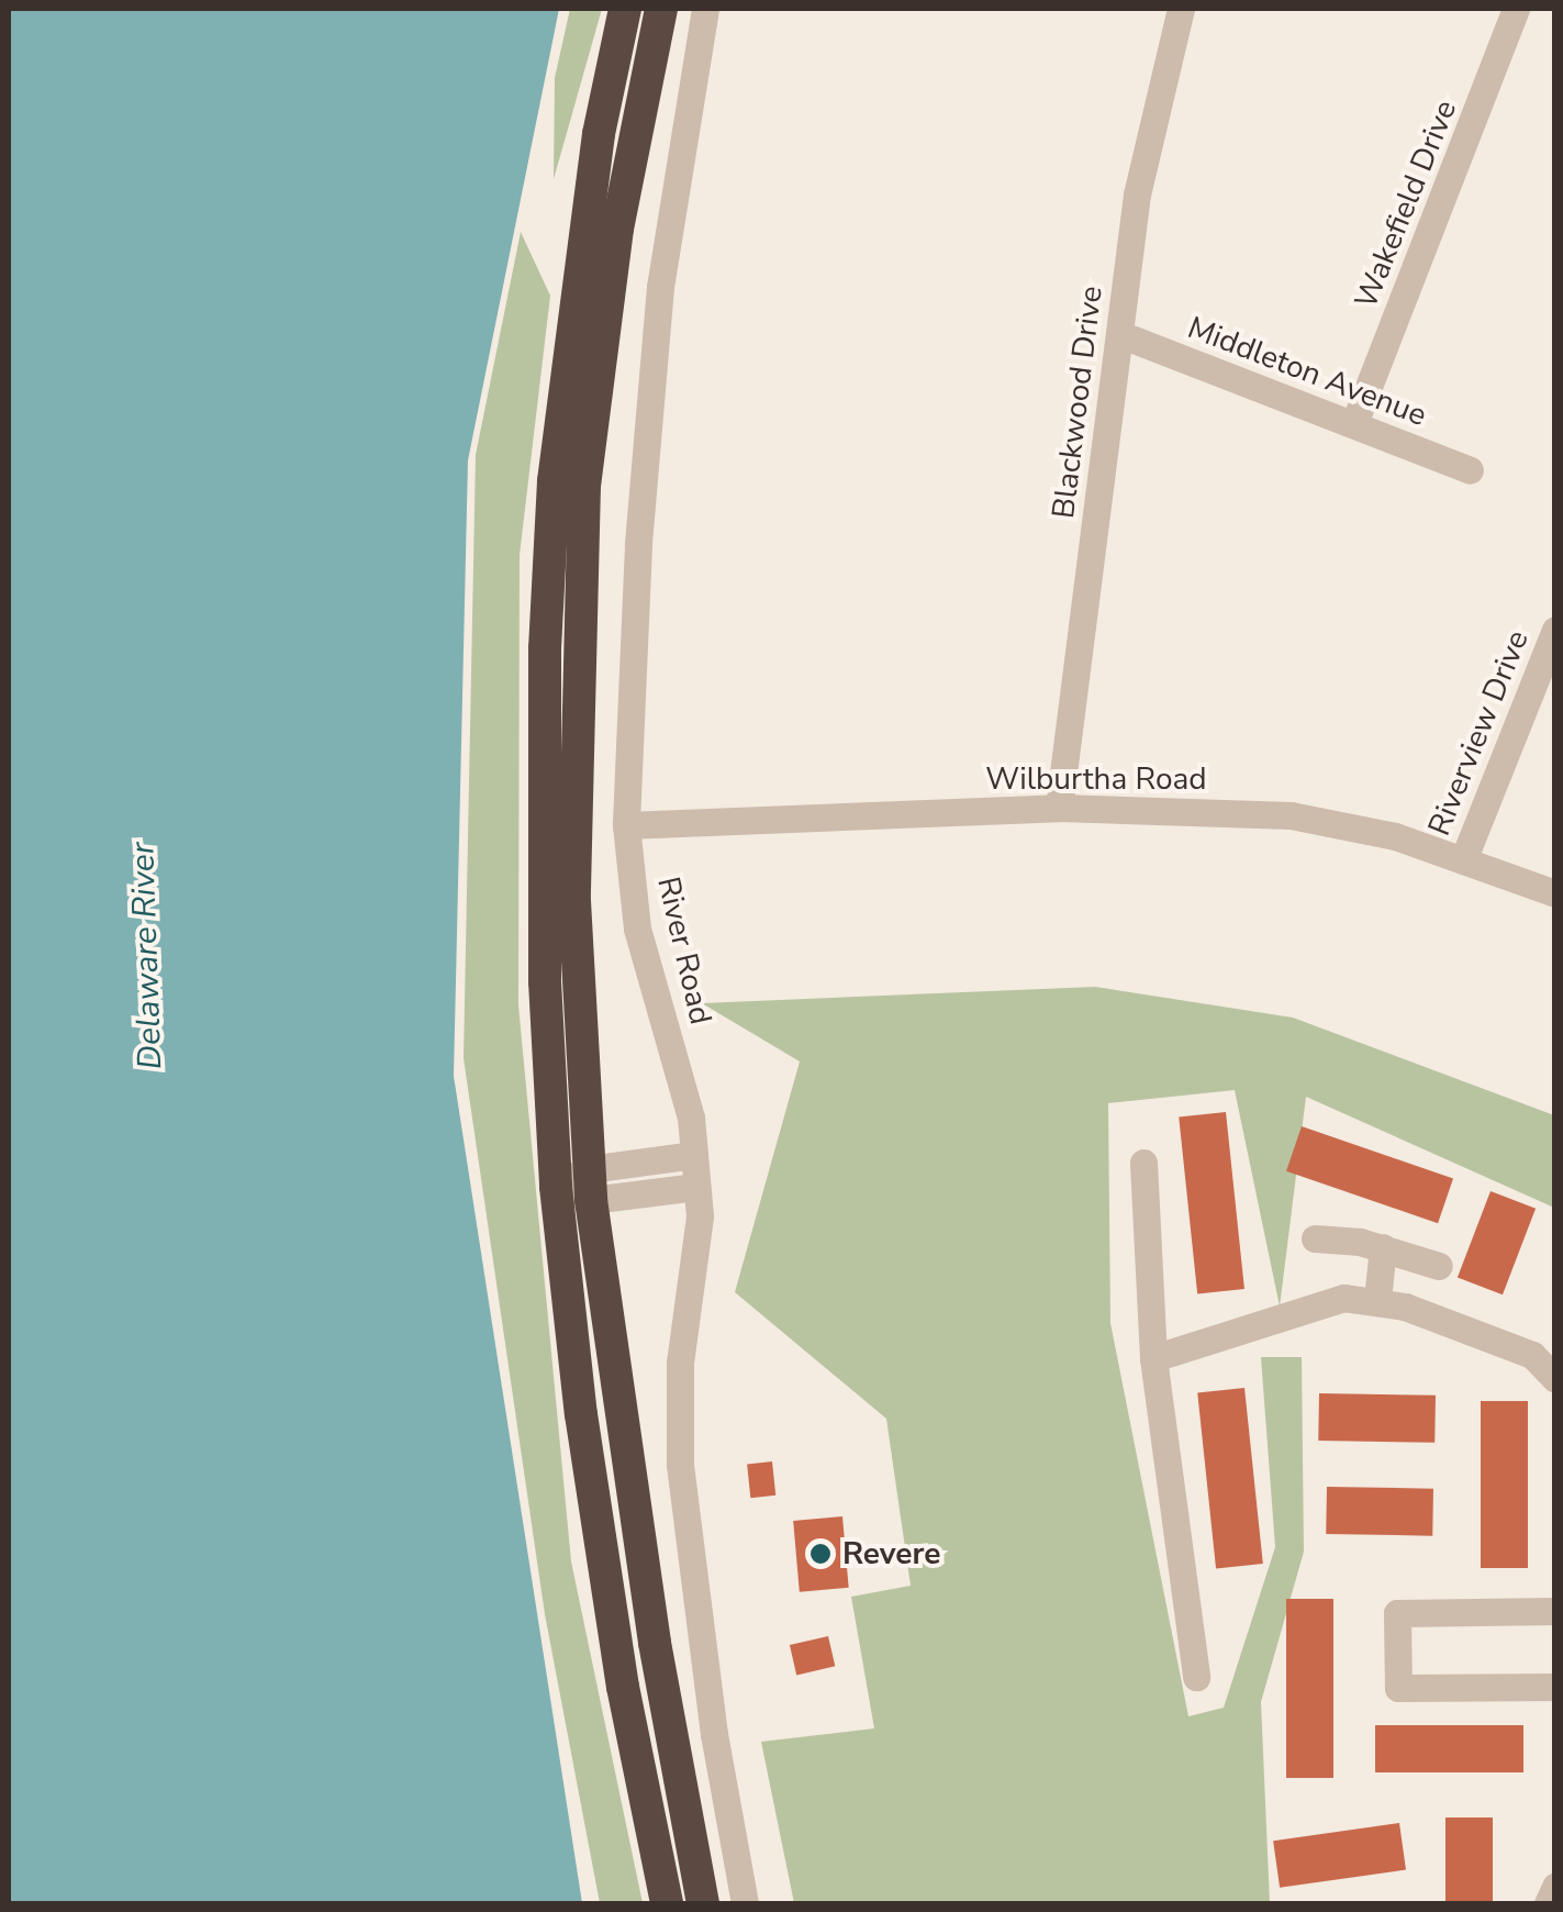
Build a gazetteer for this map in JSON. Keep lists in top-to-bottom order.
{
  "streets": {
    "street": [
      "Wakefield Drive",
      "Middleton Avenue",
      "Blackwood Drive",
      "Riverview Drive",
      "Wilburtha Road",
      "River Road"
    ]
  },
  "crossings": [
    ["Wakefield Drive", "Middleton Avenue"],
    ["Middleton Avenue", "Blackwood Drive"],
    ["Blackwood Drive", "Wilburtha Road"],
    ["Riverview Drive", "Wilburtha Road"],
    ["Wilburtha Road", "River Road"]
  ],
  "water": ["Delaware River"],
  "places": ["Revere"]
}
